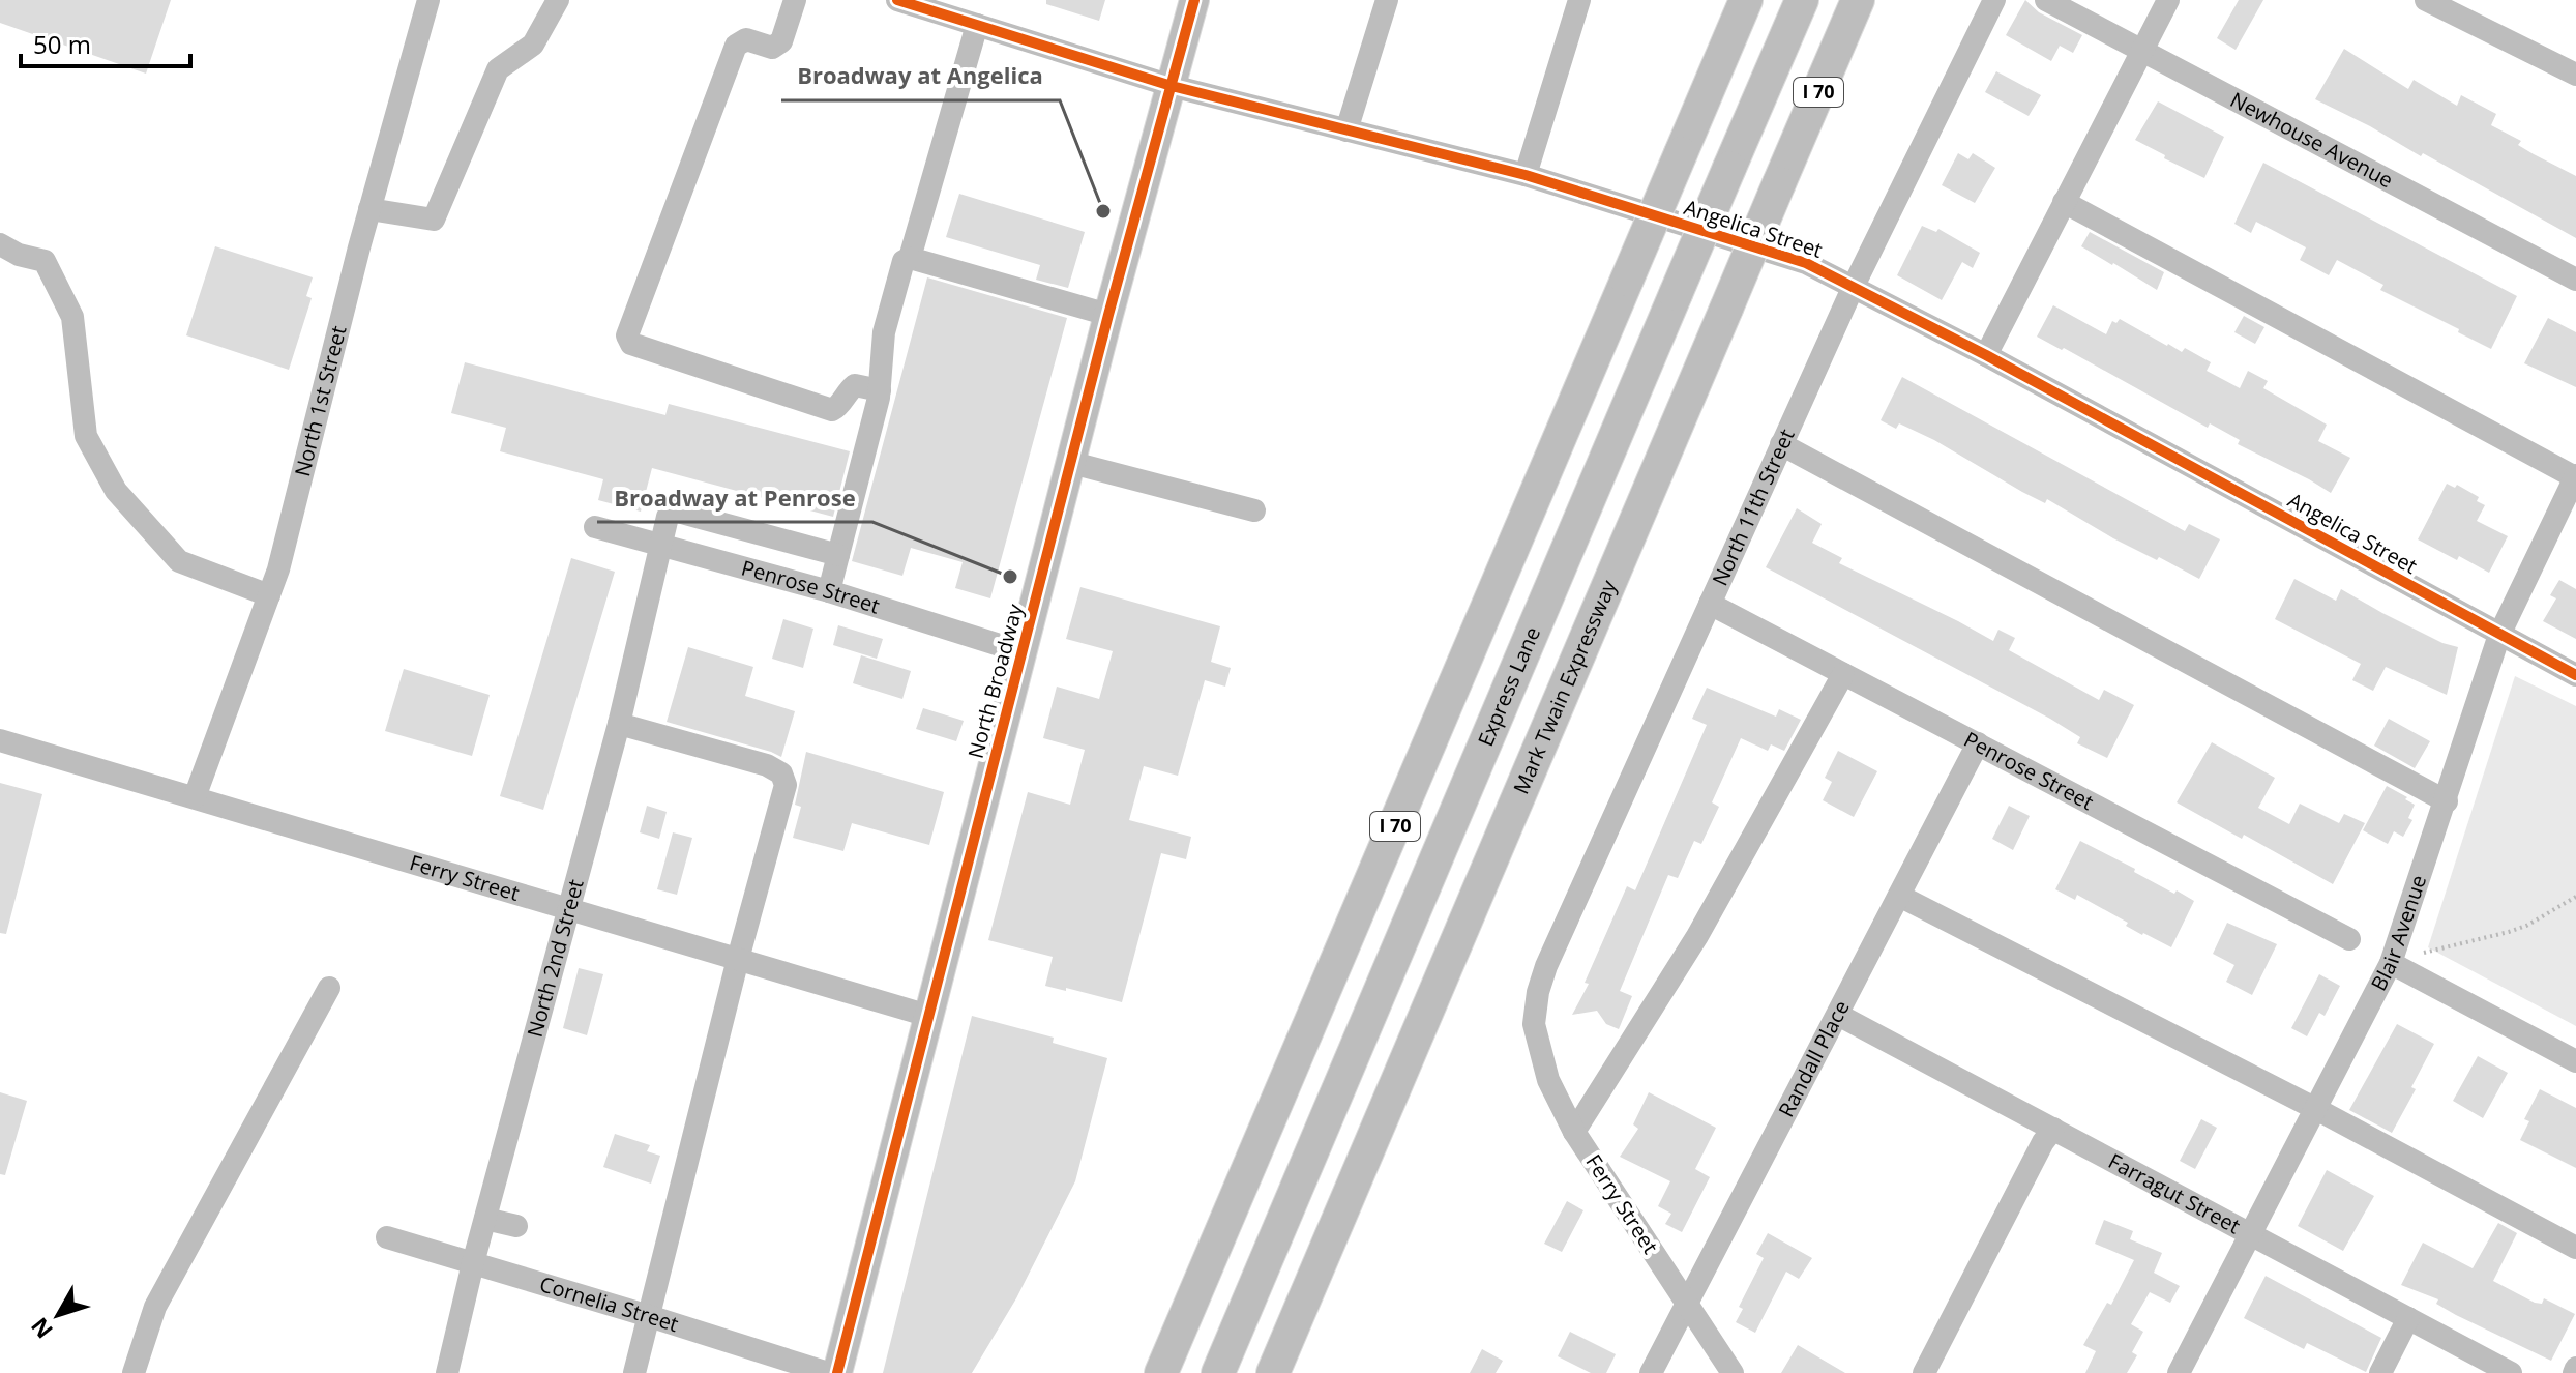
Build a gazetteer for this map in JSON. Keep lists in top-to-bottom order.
{
  "streets": {
    "highway": ["I 70", "Express Lane", "Mark Twain Expressway"],
    "main road": ["North Broadway"],
    "street": [
      "Newhouse Avenue",
      "Angelica Street",
      "North 1st Street",
      "North 11th Street",
      "Penrose Street",
      "Ferry Street",
      "Blair Avenue",
      "North 2nd Street",
      "Randall Place",
      "Farragut Street",
      "Cornelia Street"
    ]
  },
  "crossings": [
    ["Angelica Street", "North 11th Street"],
    ["Angelica Street", "North Broadway"],
    ["Angelica Street", "Blair Avenue"],
    ["North 1st Street", "Ferry Street"],
    ["North 11th Street", "Penrose Street"],
    ["North 11th Street", "Ferry Street"],
    ["Penrose Street", "North Broadway"],
    ["Penrose Street", "North 2nd Street"],
    ["Penrose Street", "Randall Place"],
    ["North Broadway", "Ferry Street"],
    ["Ferry Street", "North 2nd Street"],
    ["Ferry Street", "Randall Place"],
    ["Blair Avenue", "Farragut Street"],
    ["North 2nd Street", "Cornelia Street"],
    ["Randall Place", "Farragut Street"]
  ],
  "places": ["Broadway at Angelica", "Broadway at Penrose"],
  "scale_bar": "50 m",
  "north": "bottom left"
}
